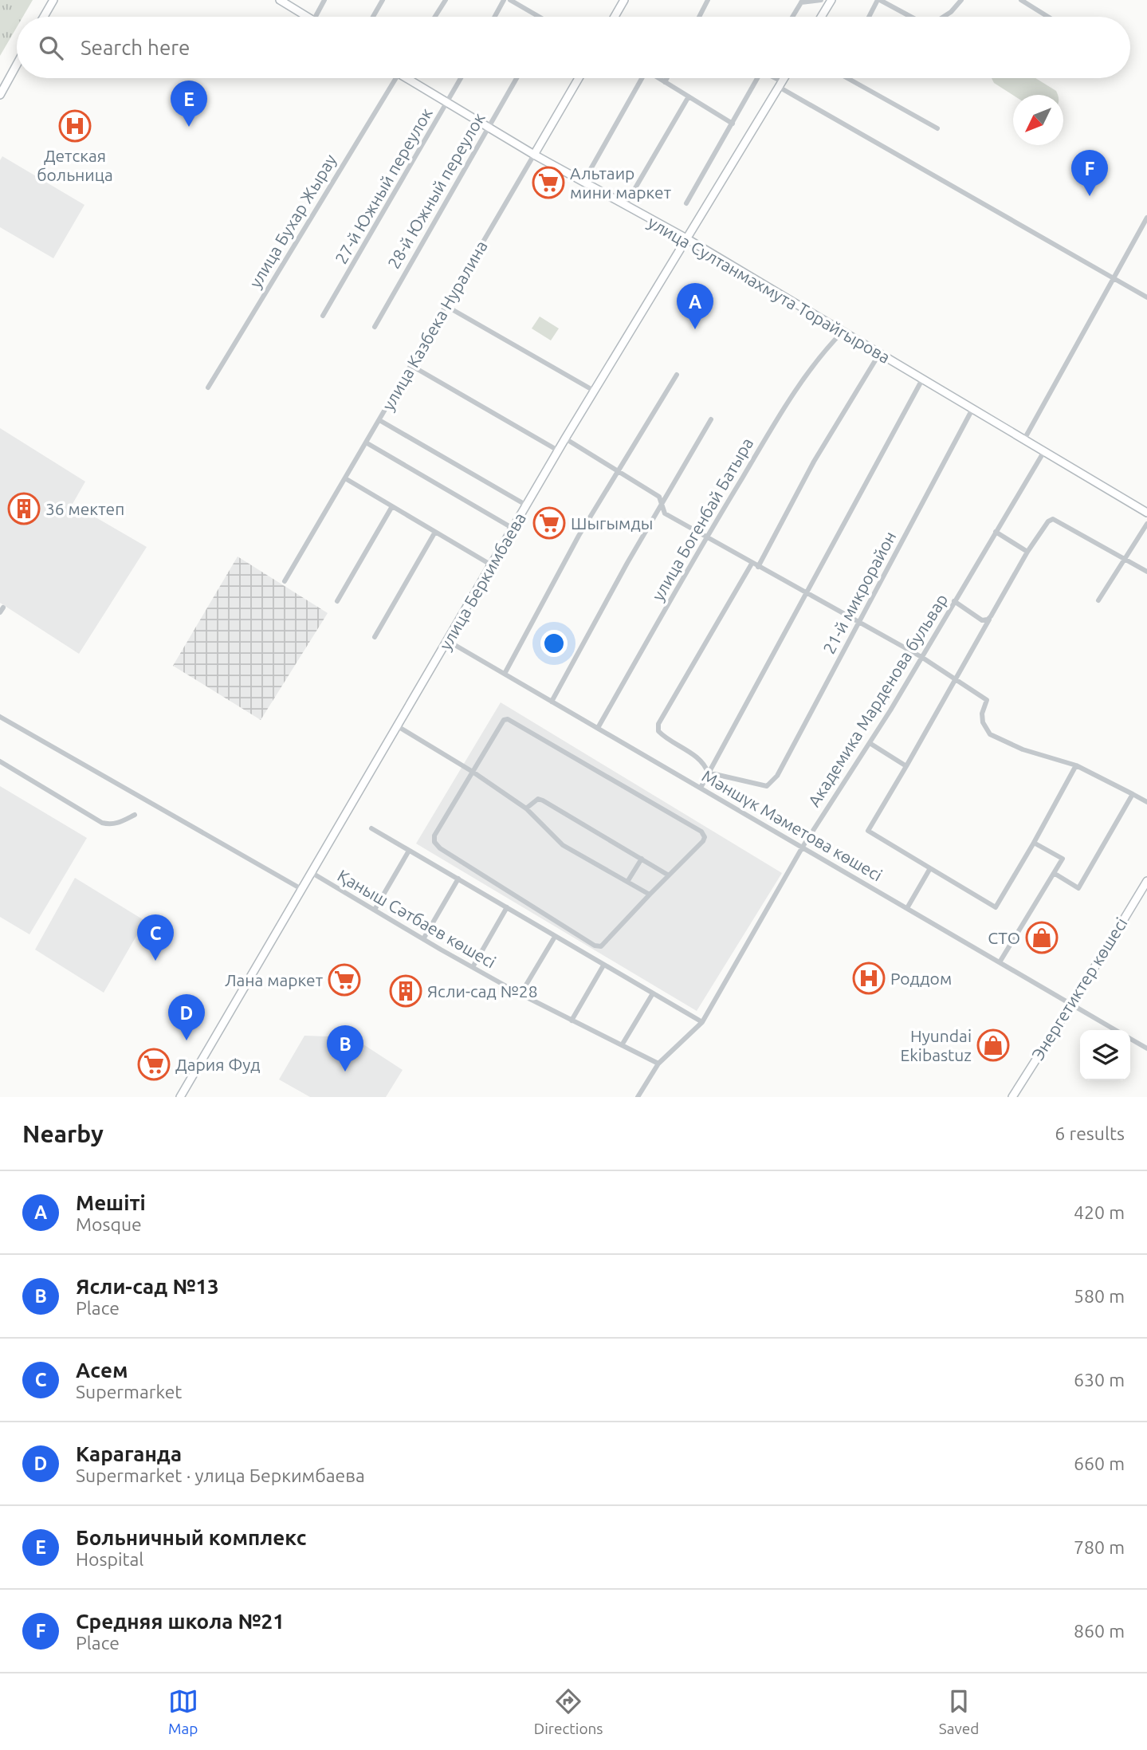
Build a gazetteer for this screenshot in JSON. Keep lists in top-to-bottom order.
{
  "streets": {
    "street": [
      "27-й Южный переулок",
      "28-й Южный переулок",
      "улица Бухар Жырау",
      "улица Султанмахмута Торайгырова",
      "улица Казбека Нуралина",
      "улица Богенбай Батыра",
      "улица Беркимбаева",
      "21-й микрорайон",
      "Академика Марденова бульвар",
      "Мәншүк Мәметова көшесі",
      "Қаныш Сәтбаев көшесі",
      "Энергетиктер көшесі"
    ]
  },
  "crossings": [
    ["27-й Южный переулок", "улица Султанмахмута Торайгырова"],
    ["28-й Южный переулок", "улица Султанмахмута Торайгырова"],
    ["улица Султанмахмута Торайгырова", "улица Казбека Нуралина"],
    ["улица Султанмахмута Торайгырова", "улица Богенбай Батыра"],
    ["улица Султанмахмута Торайгырова", "улица Беркимбаева"],
    ["улица Султанмахмута Торайгырова", "21-й микрорайон"],
    ["улица Султанмахмута Торайгырова", "Академика Марденова бульвар"],
    ["улица Богенбай Батыра", "Мәншүк Мәметова көшесі"],
    ["улица Беркимбаева", "Мәншүк Мәметова көшесі"],
    ["улица Беркимбаева", "Қаныш Сәтбаев көшесі"],
    ["Академика Марденова бульвар", "Мәншүк Мәметова көшесі"],
    ["Академика Марденова бульвар", "Қаныш Сәтбаев көшесі"],
    ["Мәншүк Мәметова көшесі", "Энергетиктер көшесі"]
  ],
  "places": {
    "hospital": ["Детская больница", "Роддом"],
    "supermarket": [
      "Альтаир мини маркет",
      "Шыгымды",
      "Лана маркет",
      "Дария Фуд"
    ],
    "building": ["36 мектеп", "Ясли-сад №28"],
    "shop": ["СТО", "Hyundai Ekibastuz"]
  },
  "north": "bottom left",
  "page": {
    "search": "Search here",
    "pins": [
      "E",
      "F",
      "A",
      "C",
      "D",
      "B"
    ],
    "heading": ["Nearby", "6 results"],
    "list": [
      {
        "mark": "A",
        "name": "Мешіті",
        "note": "Mosque",
        "value": "420 m"
      },
      {
        "mark": "B",
        "name": "Ясли-сад №13",
        "note": "Place",
        "value": "580 m"
      },
      {
        "mark": "C",
        "name": "Асем",
        "note": "Supermarket",
        "value": "630 m"
      },
      {
        "mark": "D",
        "name": "Караганда",
        "note": "Supermarket · улица Беркимбаева",
        "value": "660 m"
      },
      {
        "mark": "E",
        "name": "Больничный комплекс",
        "note": "Hospital",
        "value": "780 m"
      },
      {
        "mark": "F",
        "name": "Средняя школа №21",
        "note": "Place",
        "value": "860 m"
      }
    ],
    "nav": ["Map", "Directions", "Saved"]
  }
}
